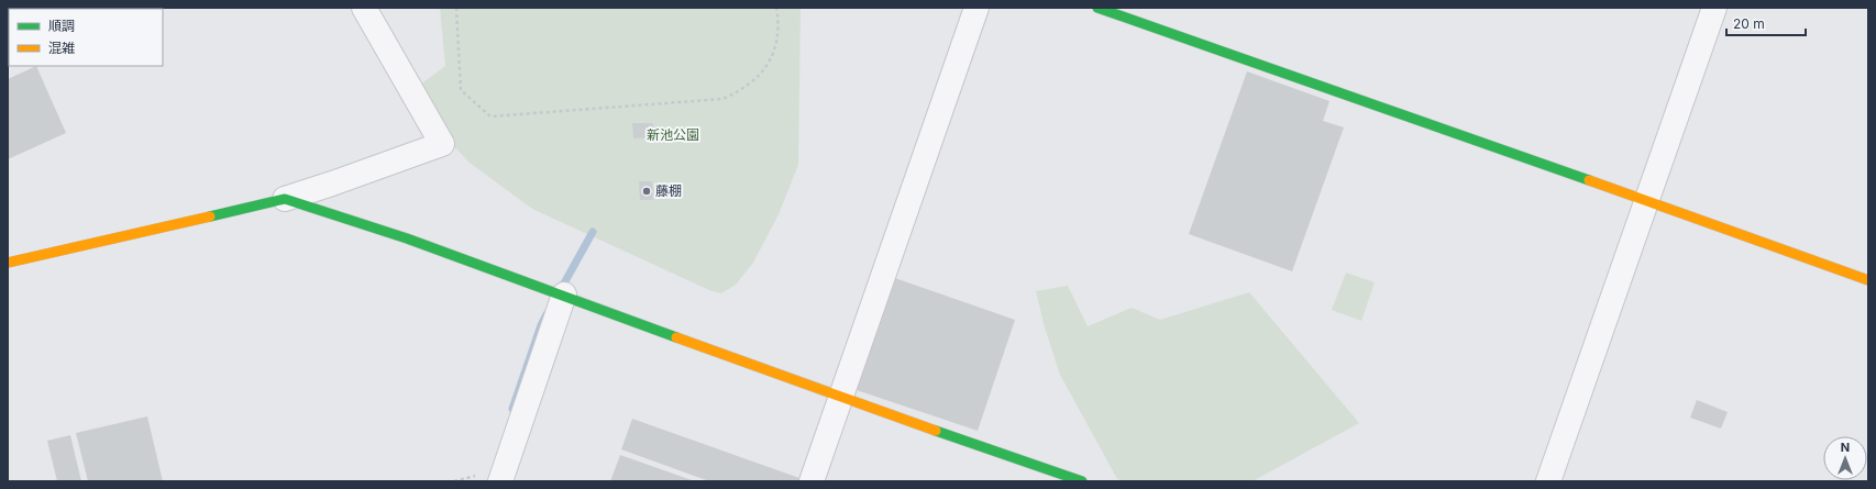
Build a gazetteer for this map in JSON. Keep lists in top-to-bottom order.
{
  "parks": ["新池公園"],
  "places": ["藤棚"],
  "legend": ["順調", "混雑"],
  "scale_bar": "20 m",
  "north": "top"
}
